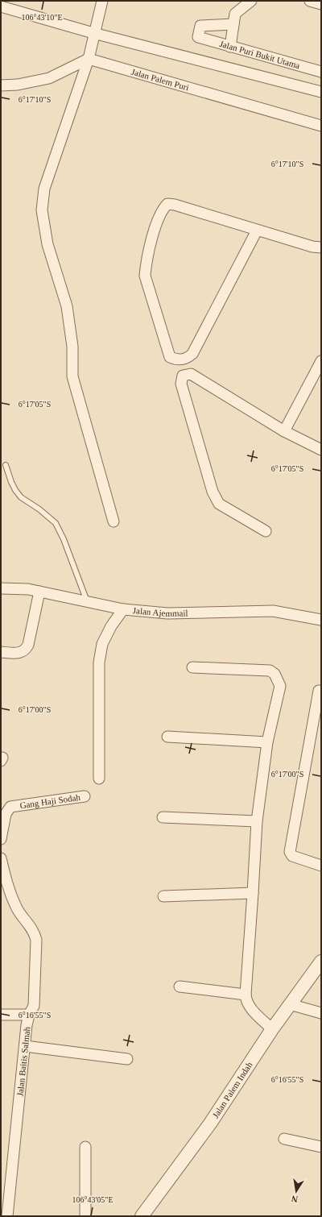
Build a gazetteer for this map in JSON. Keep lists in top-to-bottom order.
{
  "streets": {
    "street": [
      "Jalan Puri Bukit Utama",
      "Jalan Palem Puri",
      "Jalan Ajemmail",
      "Gang Haji Sodah",
      "Jalan Baitis Salmah",
      "Jalan Palem Indah"
    ]
  },
  "north": "bottom",
  "coordinates": [
    "106°43'10\"E",
    "6°17'10\"S",
    "6°17'05\"S",
    "6°17'00\"S",
    "6°16'55\"S",
    "106°43'05\"E"
  ]
}
